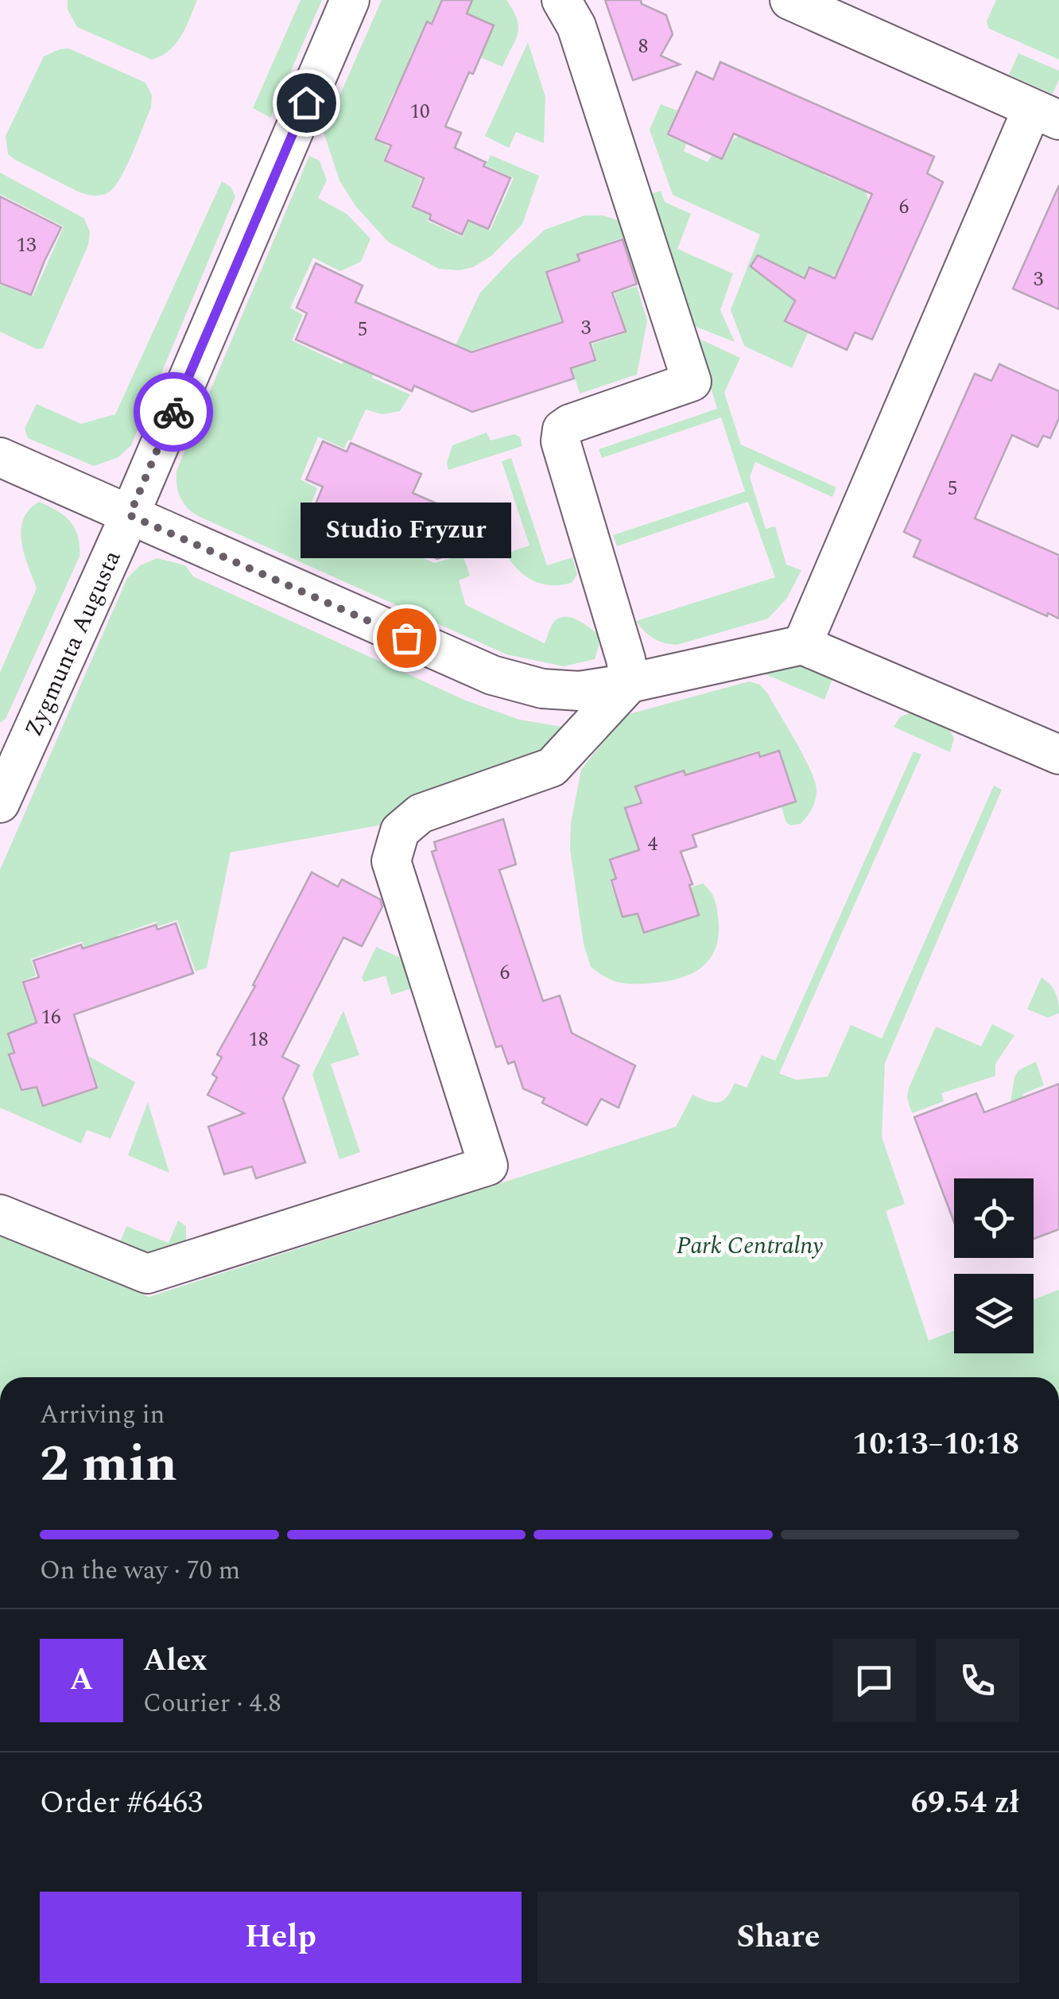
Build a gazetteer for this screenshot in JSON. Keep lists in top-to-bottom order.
{
  "streets": {
    "street": ["Zygmunta Augusta"]
  },
  "parks": ["Park Centralny"],
  "places": ["Studio Fryzur"],
  "house_numbers": [
    "8",
    "10",
    "6",
    "13",
    "3",
    "3",
    "5",
    "5",
    "4",
    "6",
    "16",
    "18"
  ],
  "page": {
    "bubble": "Studio Fryzur",
    "heading": ["2 min", "Arriving in", "10:13–10:18"],
    "panel": [
      "Alex",
      "Courier · 4.8",
      "Order #6463",
      "69.54 zł"
    ],
    "bar": "On the way · 70 m",
    "round": "A",
    "buttons": ["Help", "Share"]
  }
}
